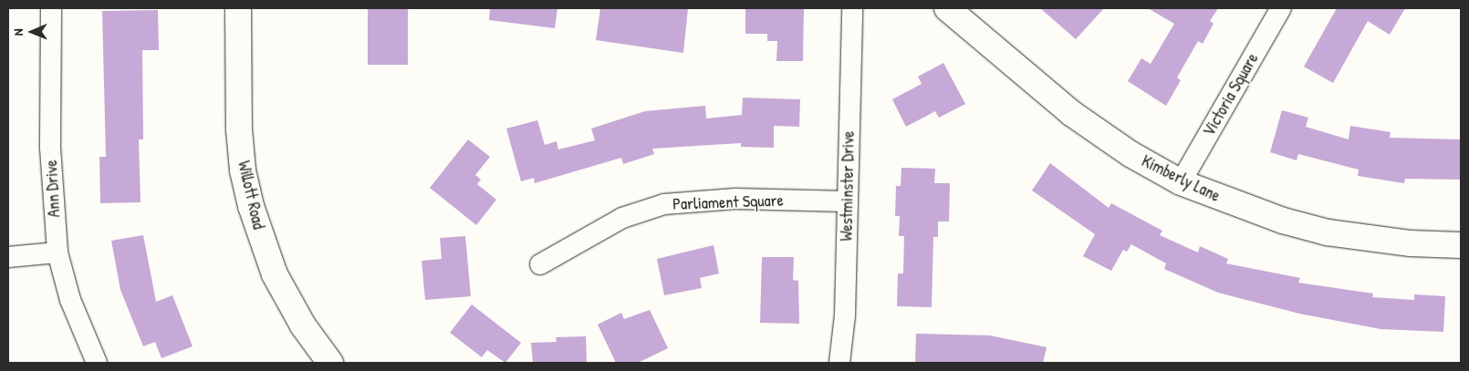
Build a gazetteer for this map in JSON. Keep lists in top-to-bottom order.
{
  "streets": {
    "street": [
      "Victoria Square",
      "Kimberly Lane",
      "Westminster Drive",
      "Ann Drive",
      "Willott Road",
      "Parliament Square"
    ]
  },
  "crossings": [
    ["Victoria Square", "Kimberly Lane"],
    ["Westminster Drive", "Parliament Square"]
  ],
  "north": "left"
}
